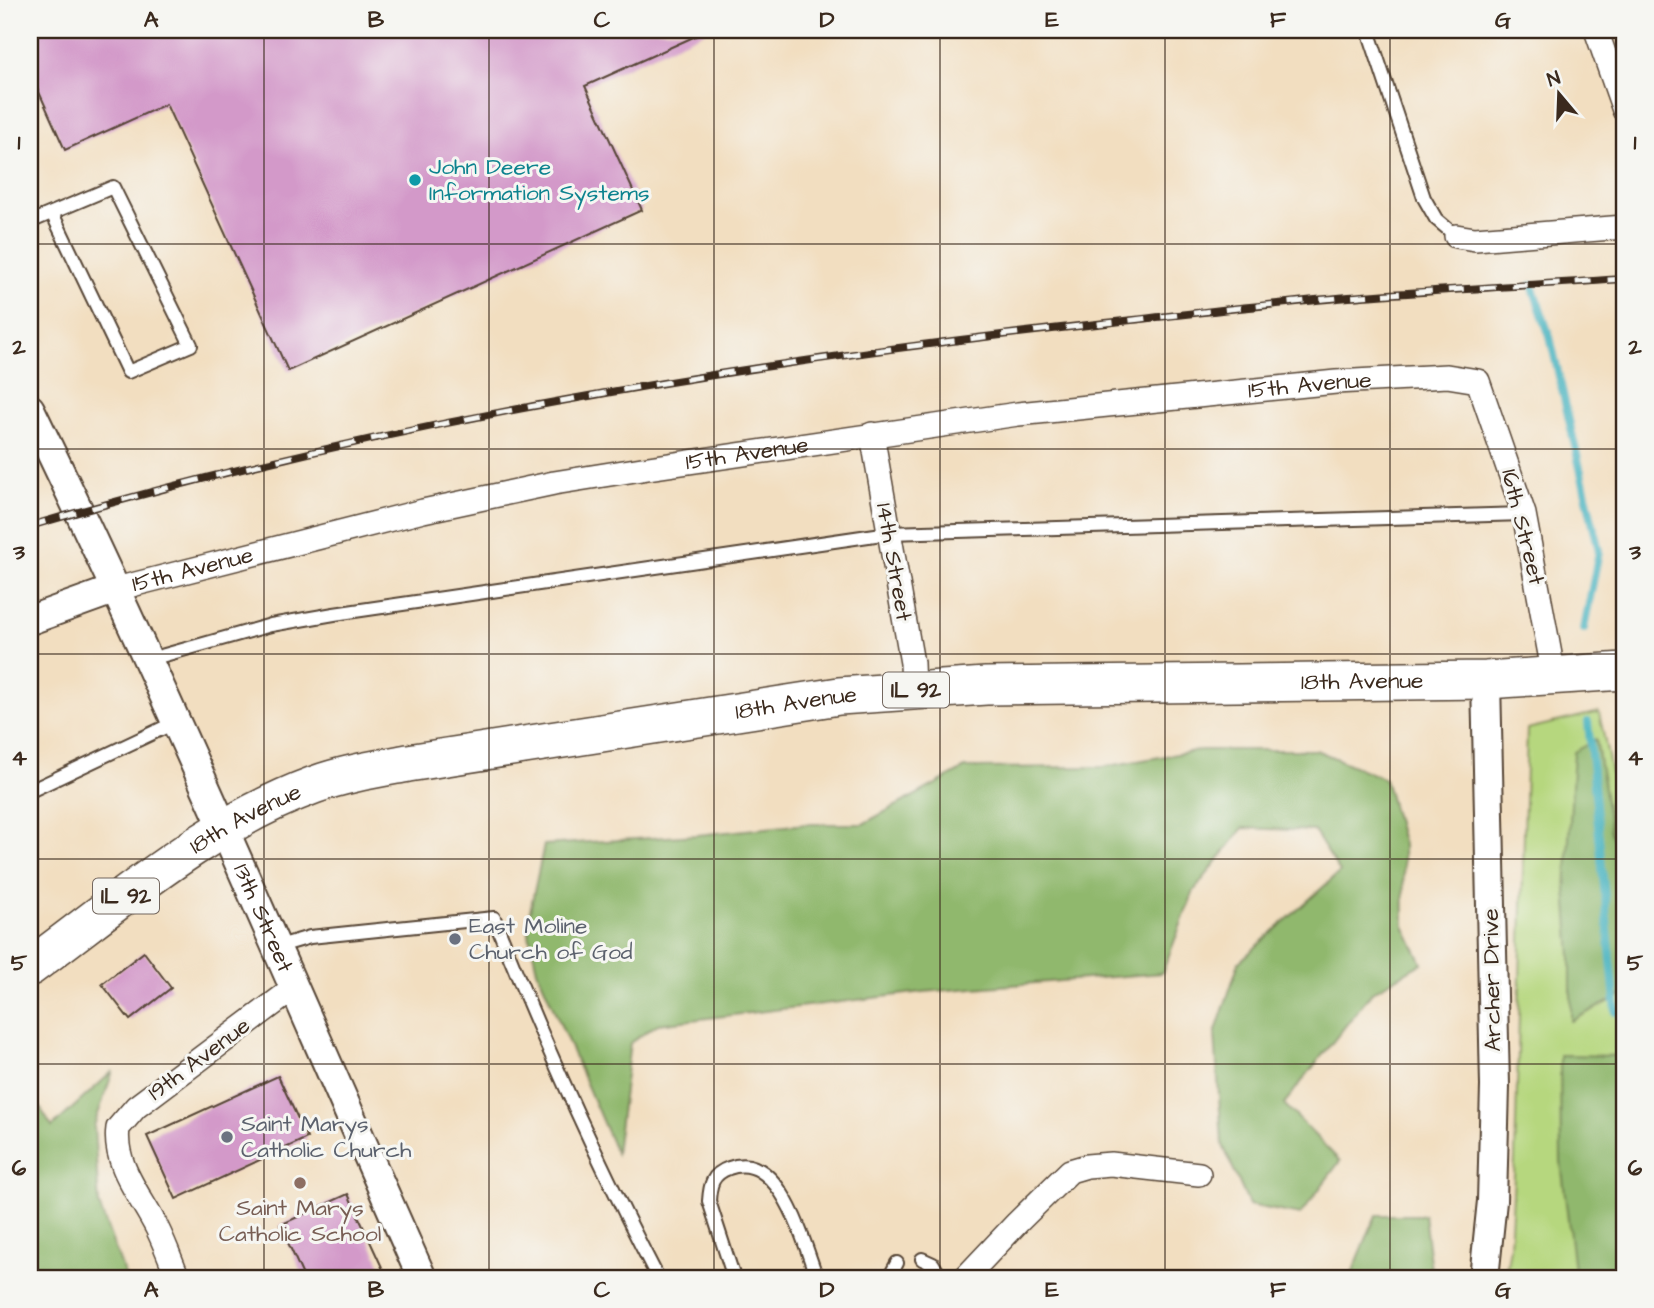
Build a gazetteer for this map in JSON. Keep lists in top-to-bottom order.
{
  "streets": {
    "main road": ["18th Avenue", "IL 92"],
    "street": [
      "15th Avenue",
      "16th Street",
      "14th Street",
      "13th Street",
      "Archer Drive",
      "19th Avenue"
    ]
  },
  "crossings": [
    ["15th Avenue", "16th Street"],
    ["15th Avenue", "14th Street"],
    ["15th Avenue", "13th Street"],
    ["16th Street", "18th Avenue"],
    ["14th Street", "18th Avenue"],
    ["18th Avenue", "13th Street"],
    ["18th Avenue", "Archer Drive"],
    ["13th Street", "19th Avenue"]
  ],
  "places": [
    "John Deere Information Systems",
    "East Moline Church of God",
    "Saint Marys Catholic Church",
    "Saint Marys Catholic School"
  ],
  "north": "top",
  "grid": {
    "columns": [
      "A",
      "B",
      "C",
      "D",
      "E",
      "F",
      "G"
    ],
    "rows": [
      "1",
      "2",
      "3",
      "4",
      "5",
      "6"
    ]
  }
}
